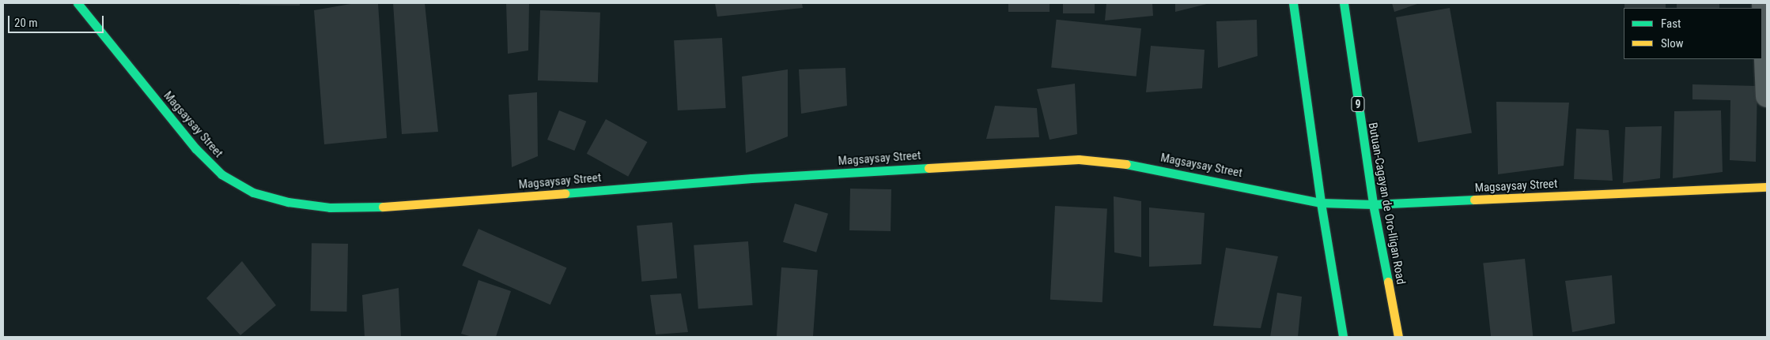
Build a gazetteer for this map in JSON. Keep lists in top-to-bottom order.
{
  "streets": {
    "main road": ["9", "Magsaysay Street", "Butuan-Cagayan de Oro-Iligan Road"]
  },
  "crossings": [
    ["Magsaysay Street", "Butuan-Cagayan de Oro-Iligan Road"]
  ],
  "legend": ["Fast", "Slow"],
  "scale_bar": "20 m"
}
